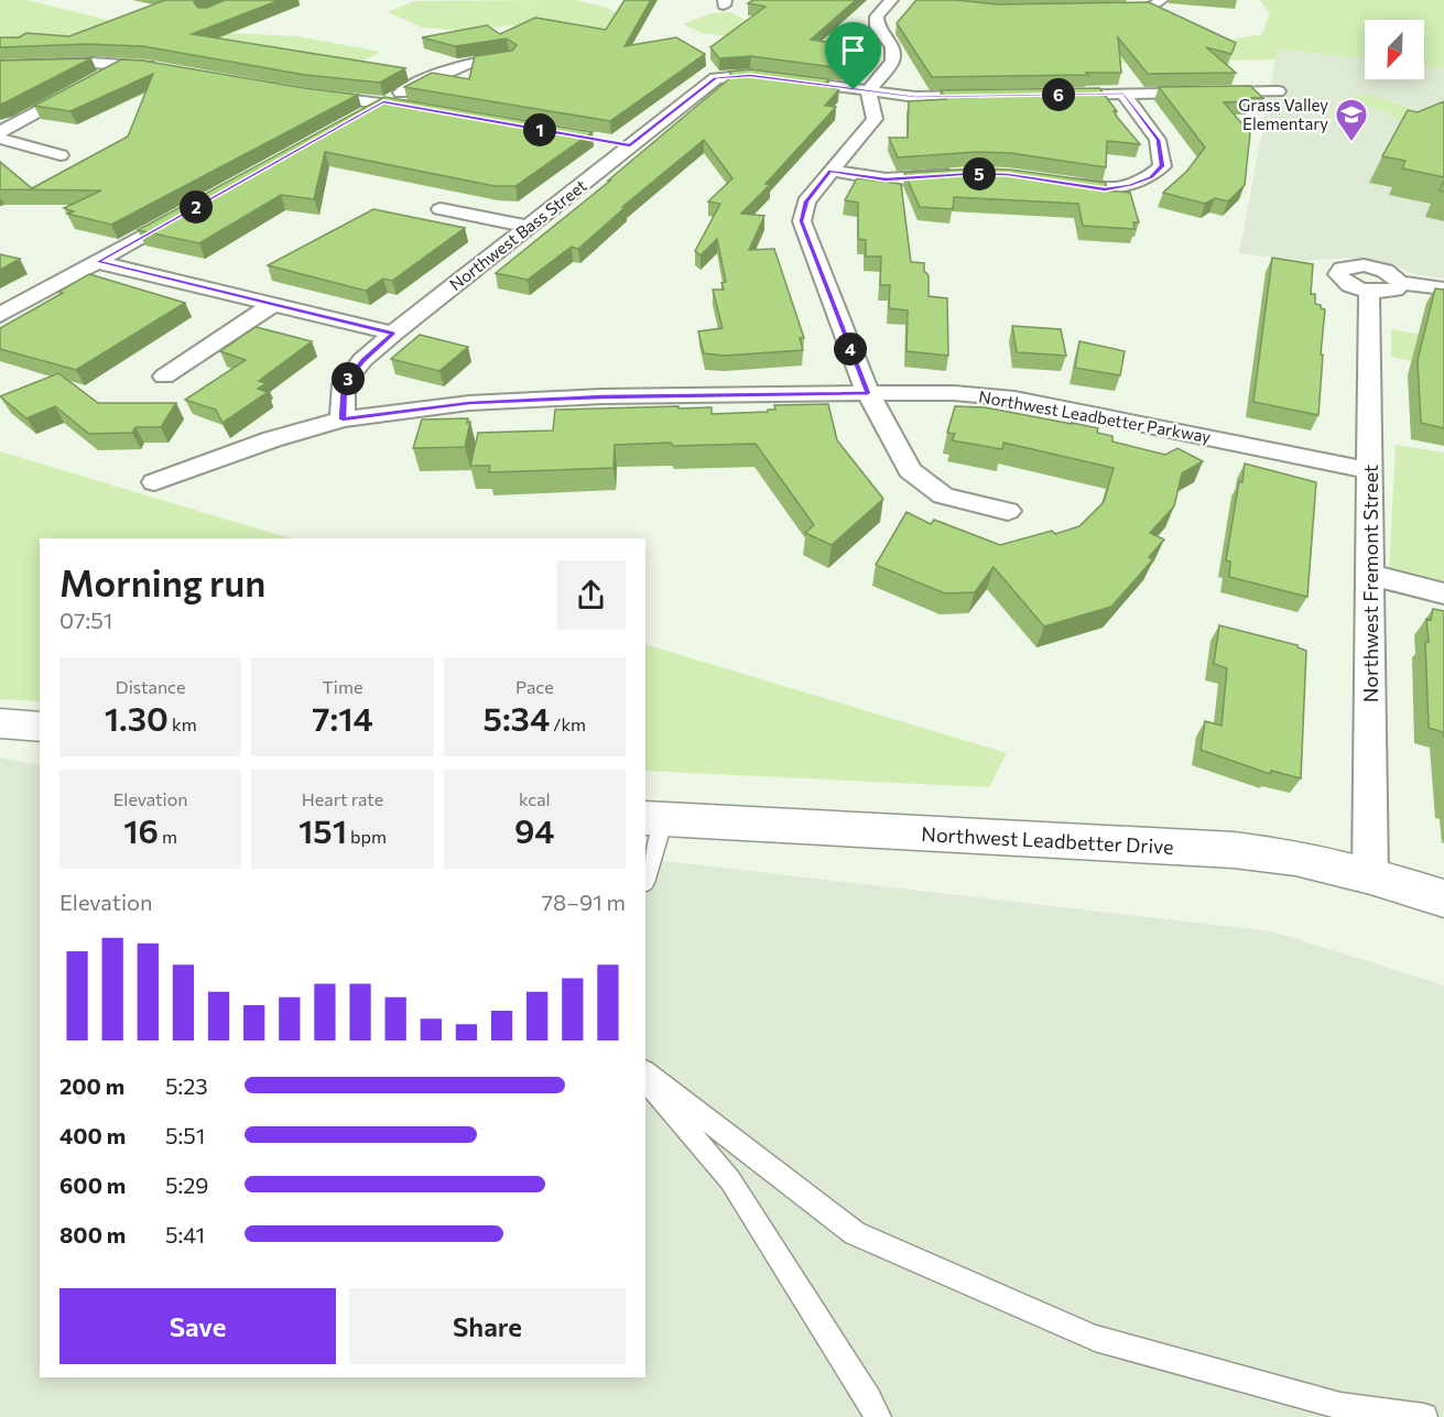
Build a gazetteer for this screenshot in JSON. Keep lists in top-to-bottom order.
{
  "streets": {
    "street": [
      "Northwest Bass Street",
      "Northwest Leadbetter Parkway",
      "Northwest Fremont Street",
      "Northwest Leadbetter Drive"
    ]
  },
  "crossings": [
    ["Northwest Bass Street", "Northwest Leadbetter Parkway"],
    ["Northwest Leadbetter Parkway", "Northwest Fremont Street"],
    ["Northwest Fremont Street", "Northwest Leadbetter Drive"]
  ],
  "places": {
    "school or university": ["Grass Valley Elementary"]
  },
  "north": "bottom left",
  "page": {
    "pins": [
      "6",
      "1",
      "5",
      "2",
      "4",
      "3"
    ],
    "heading": ["Morning run", "07:51"],
    "stats": [
      ["Distance", "1.30 km"],
      ["Time", "7:14"],
      ["Pace", "5:34 /km"],
      ["Elevation", "16 m"],
      ["Heart rate", "151 bpm"],
      ["kcal", "94"]
    ],
    "chart": ["Elevation", "78–91 m"],
    "list": [
      {
        "name": "200 m",
        "note": "5:23"
      },
      {
        "name": "400 m",
        "note": "5:51"
      },
      {
        "name": "600 m",
        "note": "5:29"
      },
      {
        "name": "800 m",
        "note": "5:41"
      }
    ],
    "buttons": ["Save", "Share"]
  }
}
